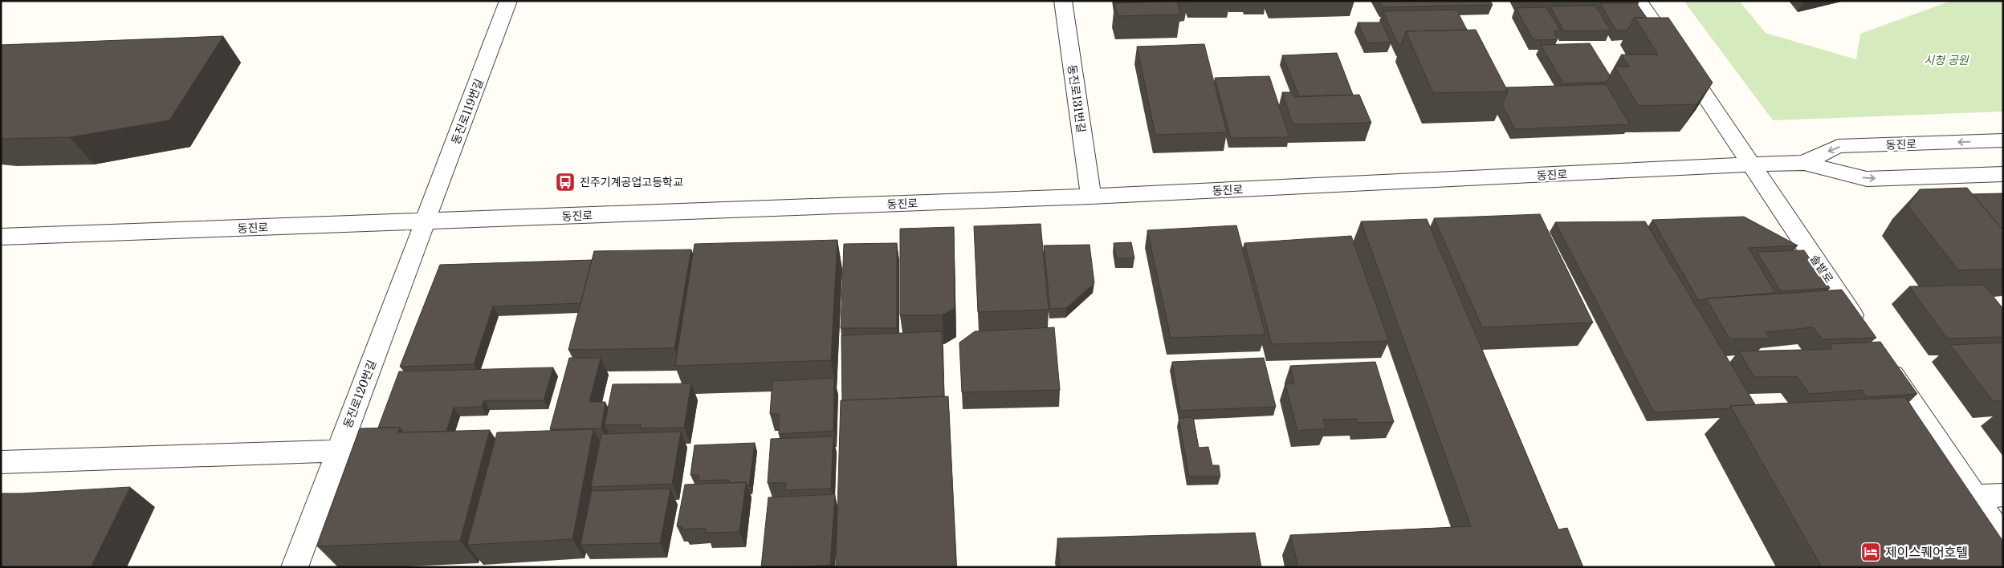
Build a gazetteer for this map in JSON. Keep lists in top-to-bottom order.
{
  "streets": {
    "street": [
      "동진로131번길",
      "동진로119번길",
      "동진로",
      "솔밭로",
      "동진로120번길"
    ]
  },
  "crossings": [
    ["동진로131번길", "동진로"],
    ["동진로119번길", "동진로"],
    ["동진로119번길", "동진로120번길"],
    ["동진로", "솔밭로"],
    ["동진로", "동진로120번길"]
  ],
  "parks": ["시청 공원"],
  "places": {
    "bus stop": ["진주기계공업고등학교"],
    "hotel": ["제이스퀘어호텔"]
  }
}
